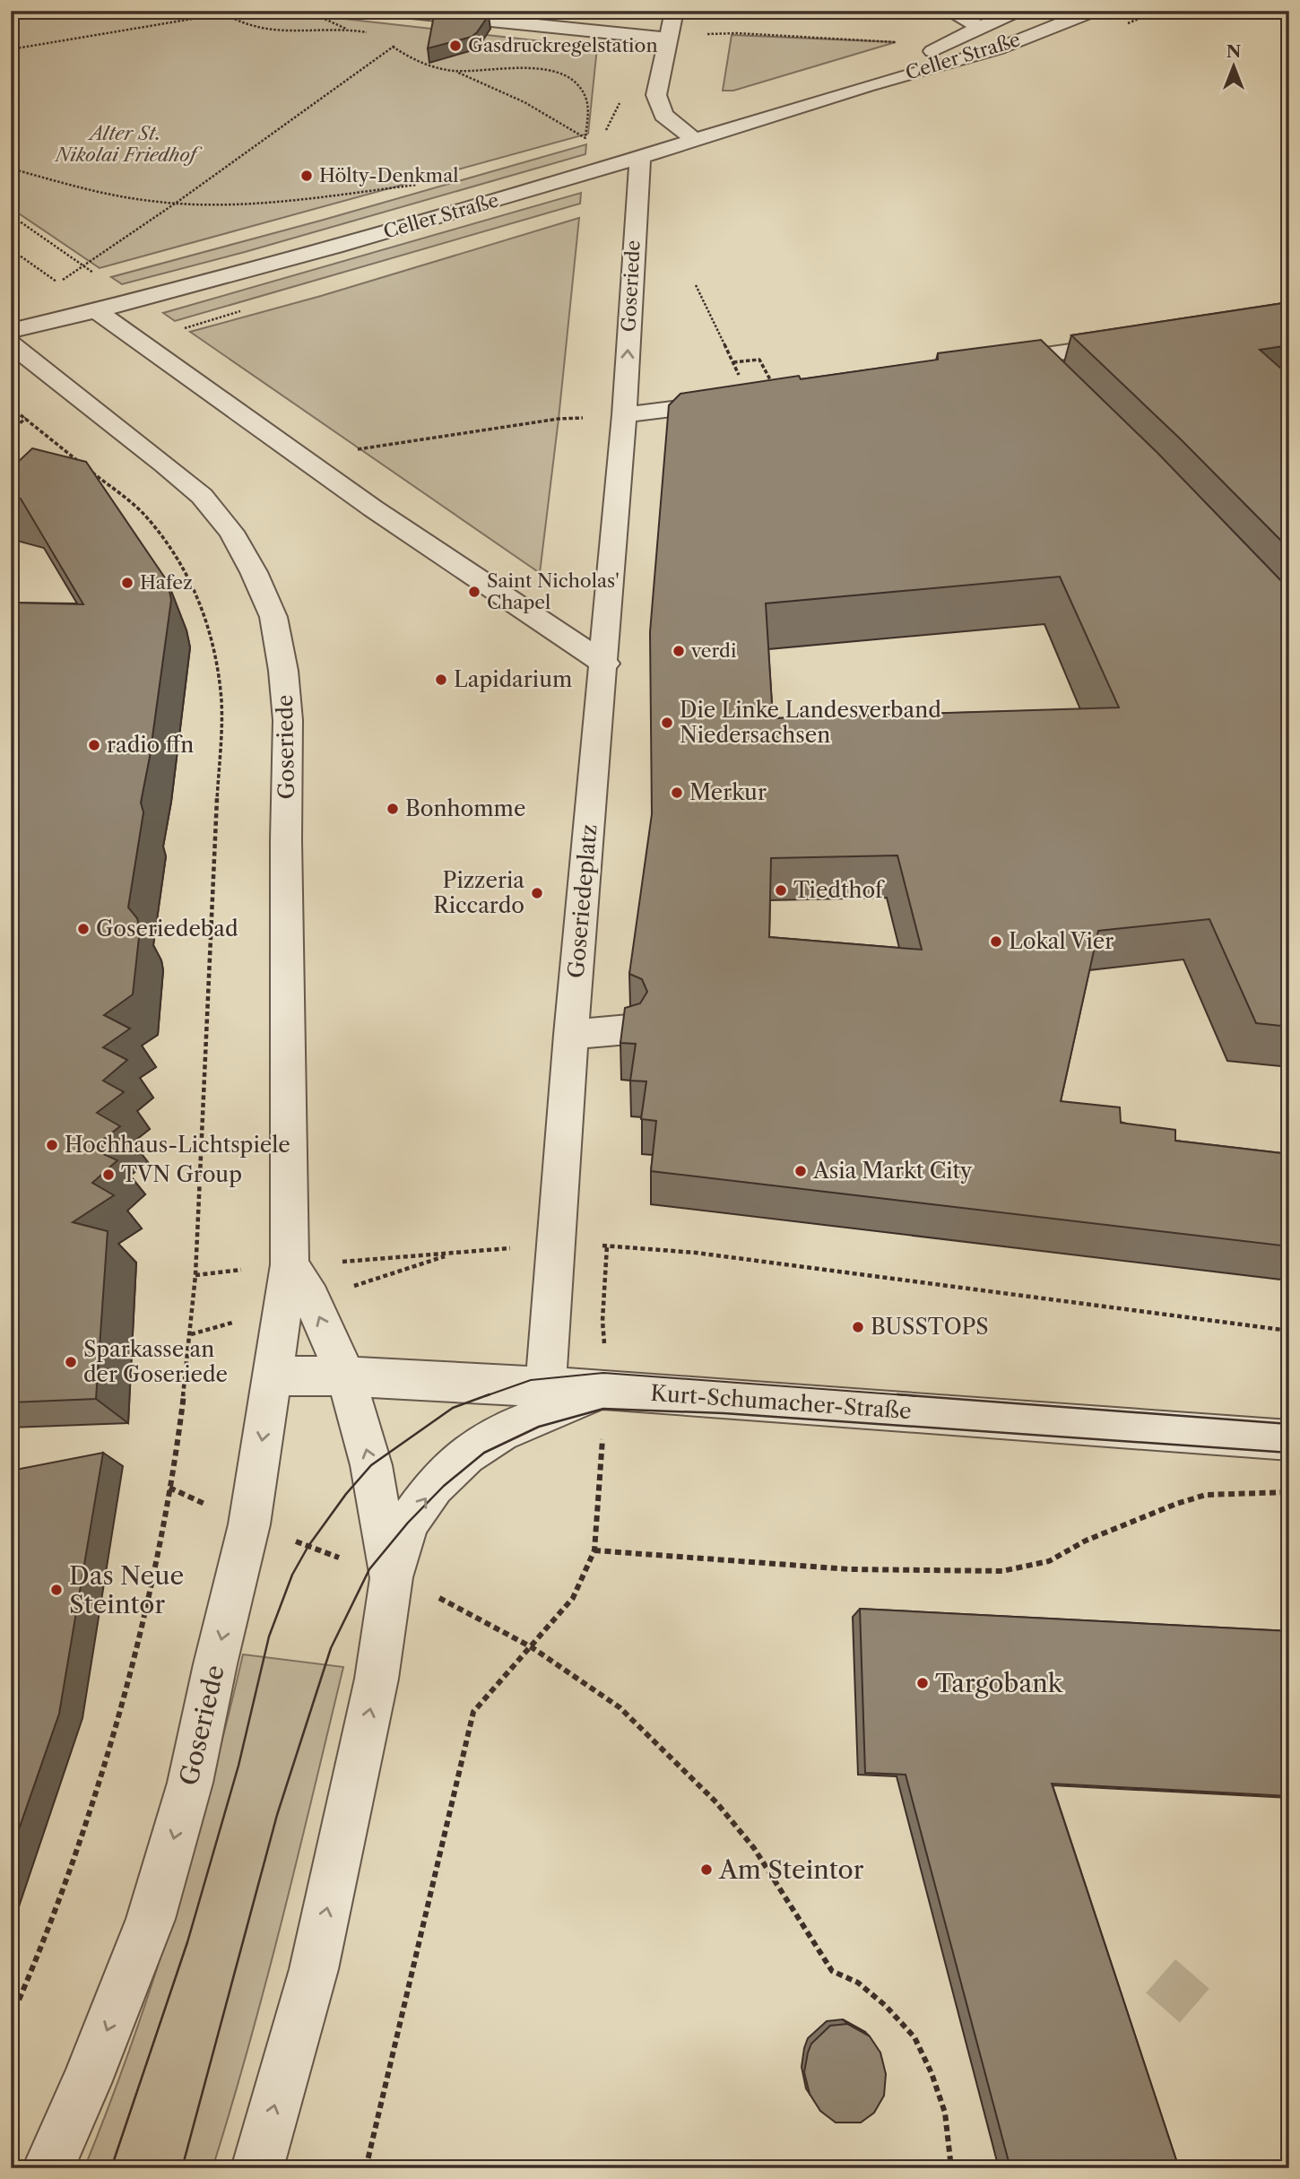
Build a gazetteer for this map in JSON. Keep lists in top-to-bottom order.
{
  "streets": {
    "street": [
      "Celler Straße",
      "Goseriede",
      "Goseriedeplatz",
      "Kurt-Schumacher-Straße"
    ]
  },
  "crossings": [
    ["Celler Straße", "Goseriede"],
    ["Goseriede", "Goseriedeplatz"],
    ["Goseriede", "Kurt-Schumacher-Straße"],
    ["Goseriedeplatz", "Kurt-Schumacher-Straße"]
  ],
  "parks": ["Alter St. Nikolai Friedhof"],
  "places": [
    "Gasdruckregelstation",
    "Hölty-Denkmal",
    "Hafez",
    "Saint Nicholas' Chapel",
    "verdi",
    "Lapidarium",
    "Die Linke Landesverband Niedersachsen",
    "radio ffn",
    "Merkur",
    "Bonhomme",
    "Tiedthof",
    "Pizzeria Riccardo",
    "Goseriedebad",
    "Lokal Vier",
    "Hochhaus-Lichtspiele",
    "Asia Markt City",
    "TVN Group",
    "BUSSTOPS",
    "Sparkasse an der Goseriede",
    "Das Neue Steintor",
    "Targobank",
    "Am Steintor"
  ],
  "north": "top"
}
